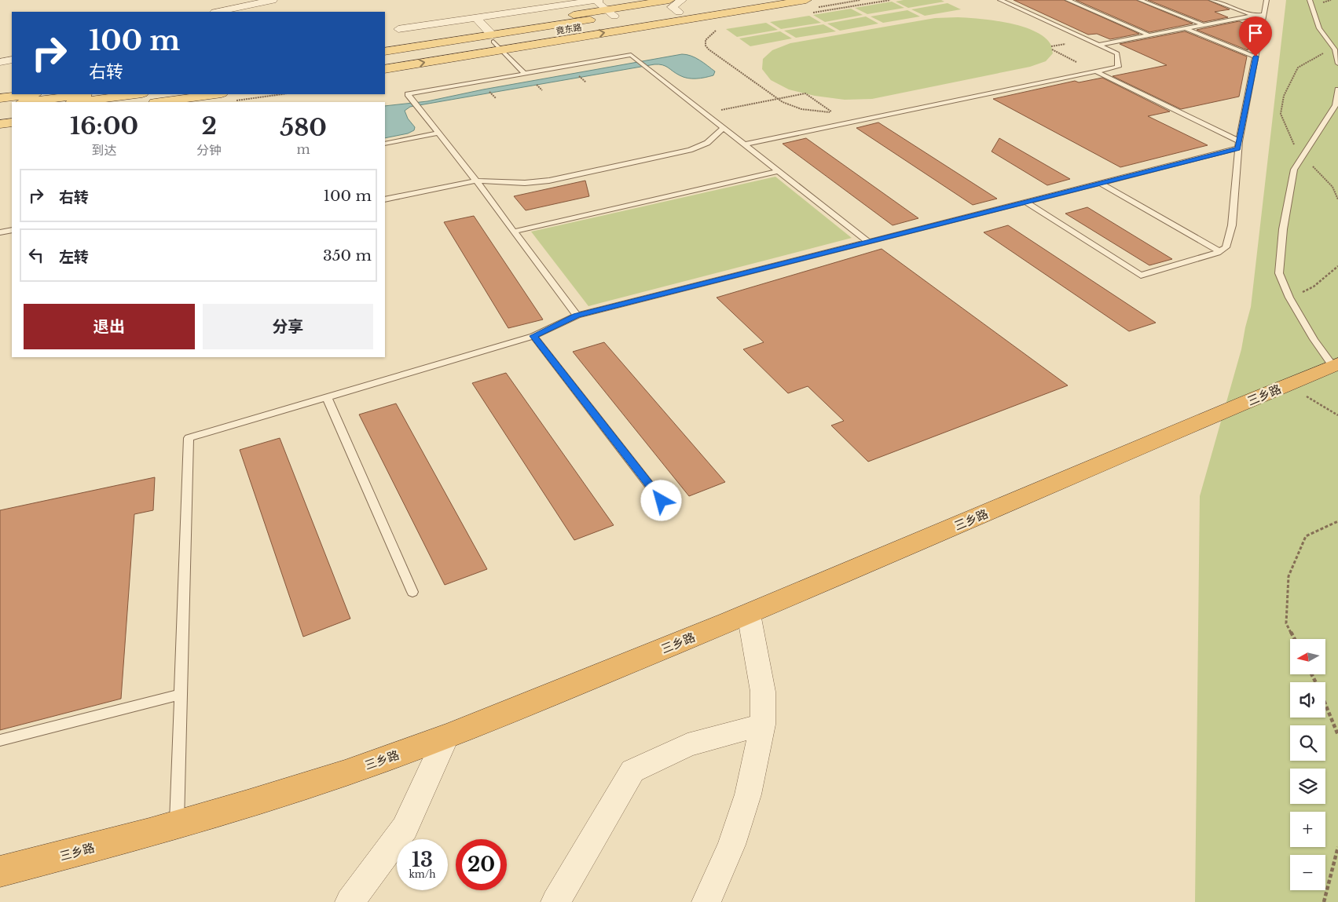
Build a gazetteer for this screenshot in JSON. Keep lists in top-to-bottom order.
{
  "streets": {
    "highway": ["三乡路"],
    "main road": ["竟东路"]
  },
  "north": "left",
  "page": {
    "turn": ["100 m", "右转"],
    "eta": [
      "16:00",
      "到达",
      "2",
      "分钟",
      "580",
      "m"
    ],
    "list": [
      {
        "name": "右转",
        "value": "100 m"
      },
      {
        "name": "左转",
        "value": "350 m"
      }
    ],
    "buttons": ["退出", "分享"],
    "map_buttons": ["+", "−"],
    "speed": "13 km/h",
    "limit": "20"
  }
}
